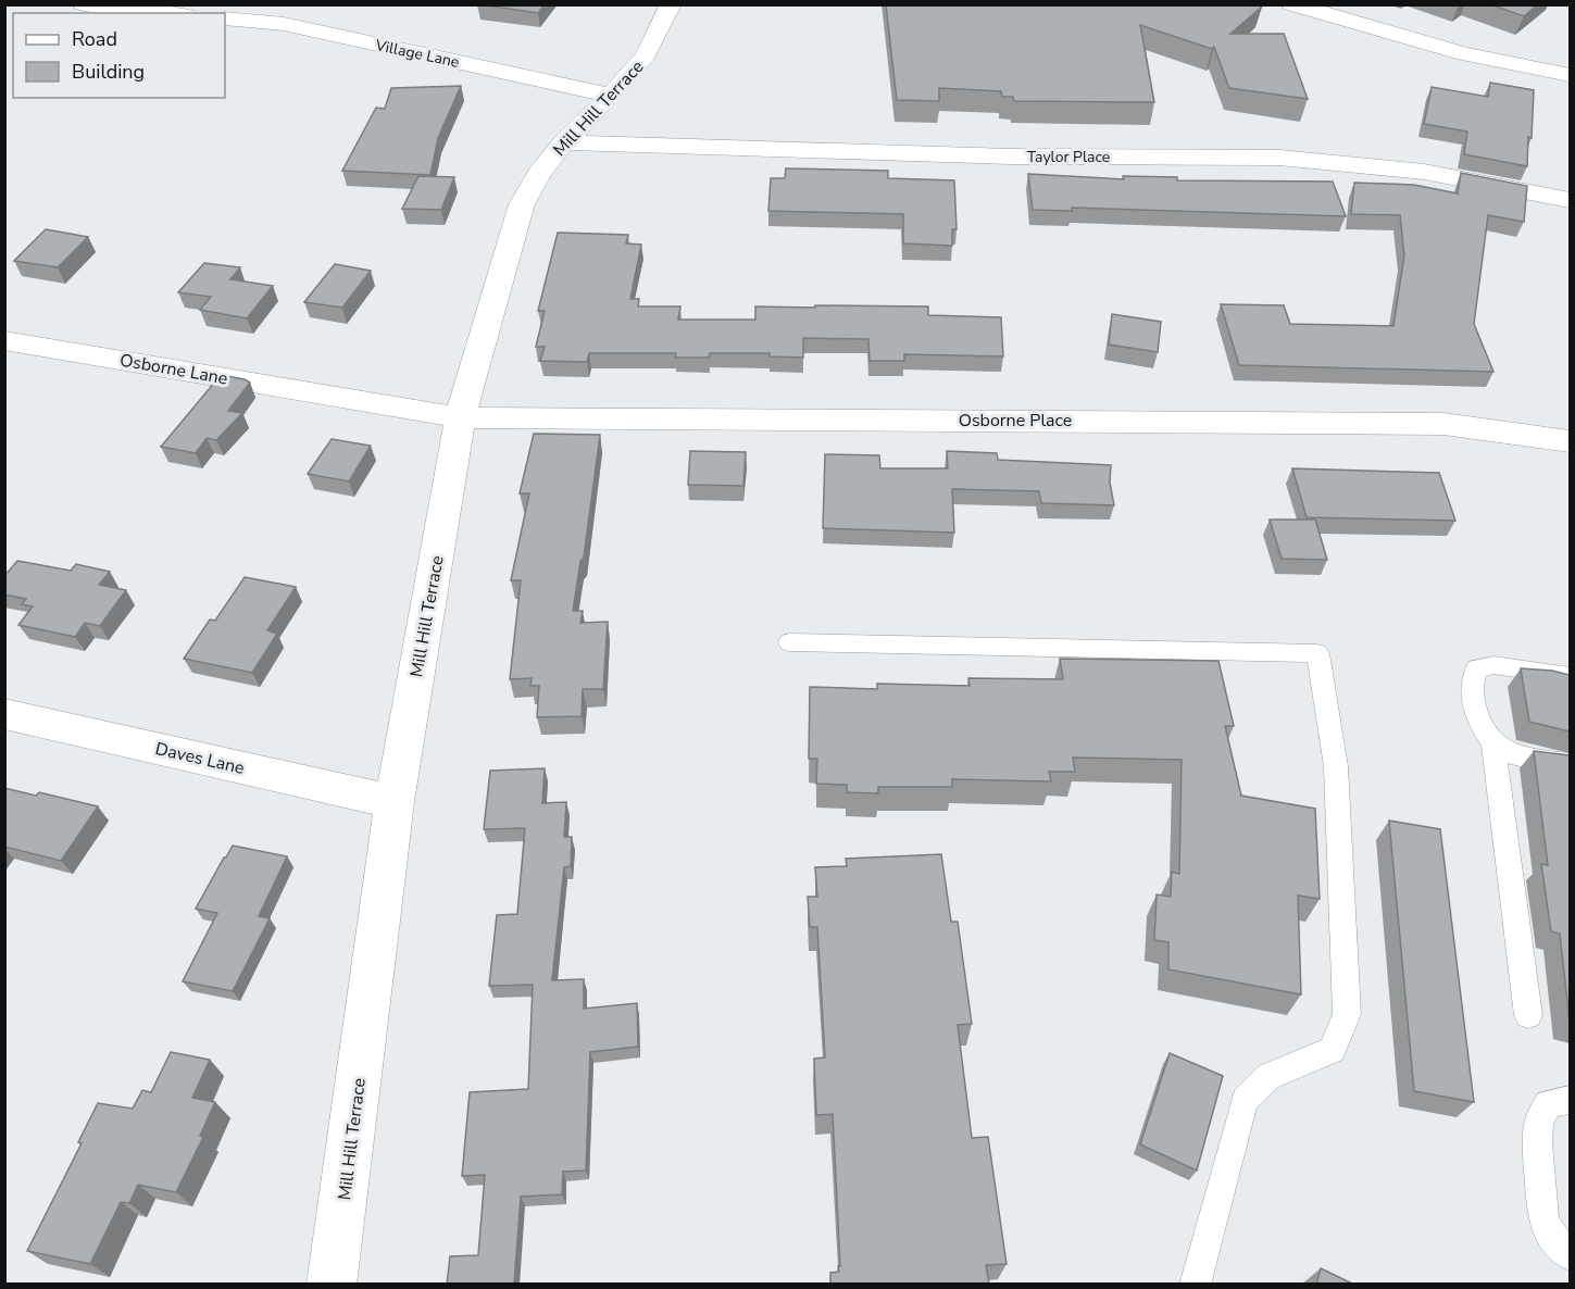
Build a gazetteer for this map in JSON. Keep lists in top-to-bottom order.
{
  "streets": {
    "street": [
      "Village Lane",
      "Mill Hill Terrace",
      "Taylor Place",
      "Osborne Lane",
      "Osborne Place",
      "Daves Lane"
    ]
  },
  "crossings": [
    ["Village Lane", "Mill Hill Terrace"],
    ["Mill Hill Terrace", "Taylor Place"],
    ["Mill Hill Terrace", "Osborne Lane"],
    ["Mill Hill Terrace", "Osborne Place"],
    ["Mill Hill Terrace", "Daves Lane"],
    ["Osborne Lane", "Osborne Place"]
  ],
  "legend": ["Road", "Building"]
}
